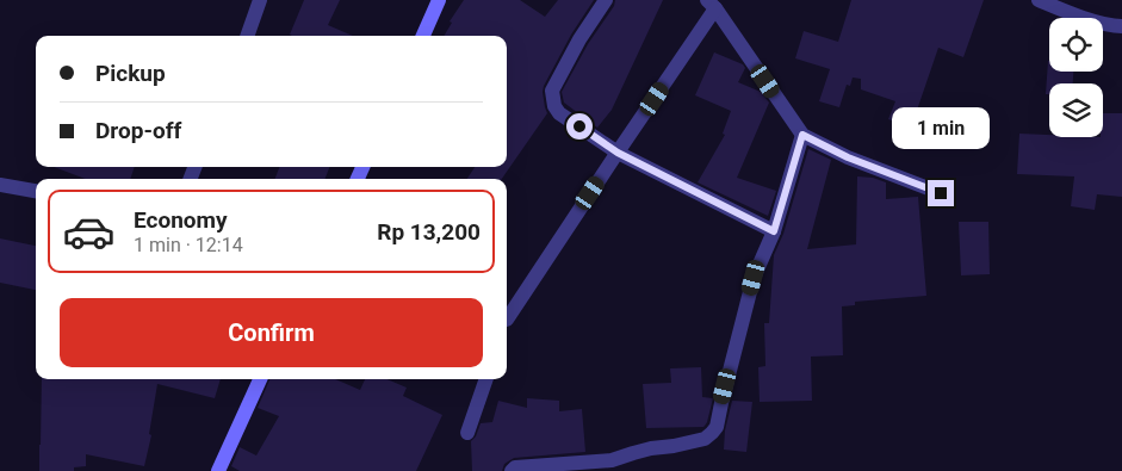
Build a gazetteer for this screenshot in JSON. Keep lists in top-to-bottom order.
{
  "page": {
    "banner": ["Pickup", "Drop-off"],
    "bubble": "1 min",
    "list": [
      {
        "name": "Economy",
        "note": "1 min · 12:14",
        "value": "Rp 13,200"
      }
    ],
    "buttons": "Confirm"
  }
}
